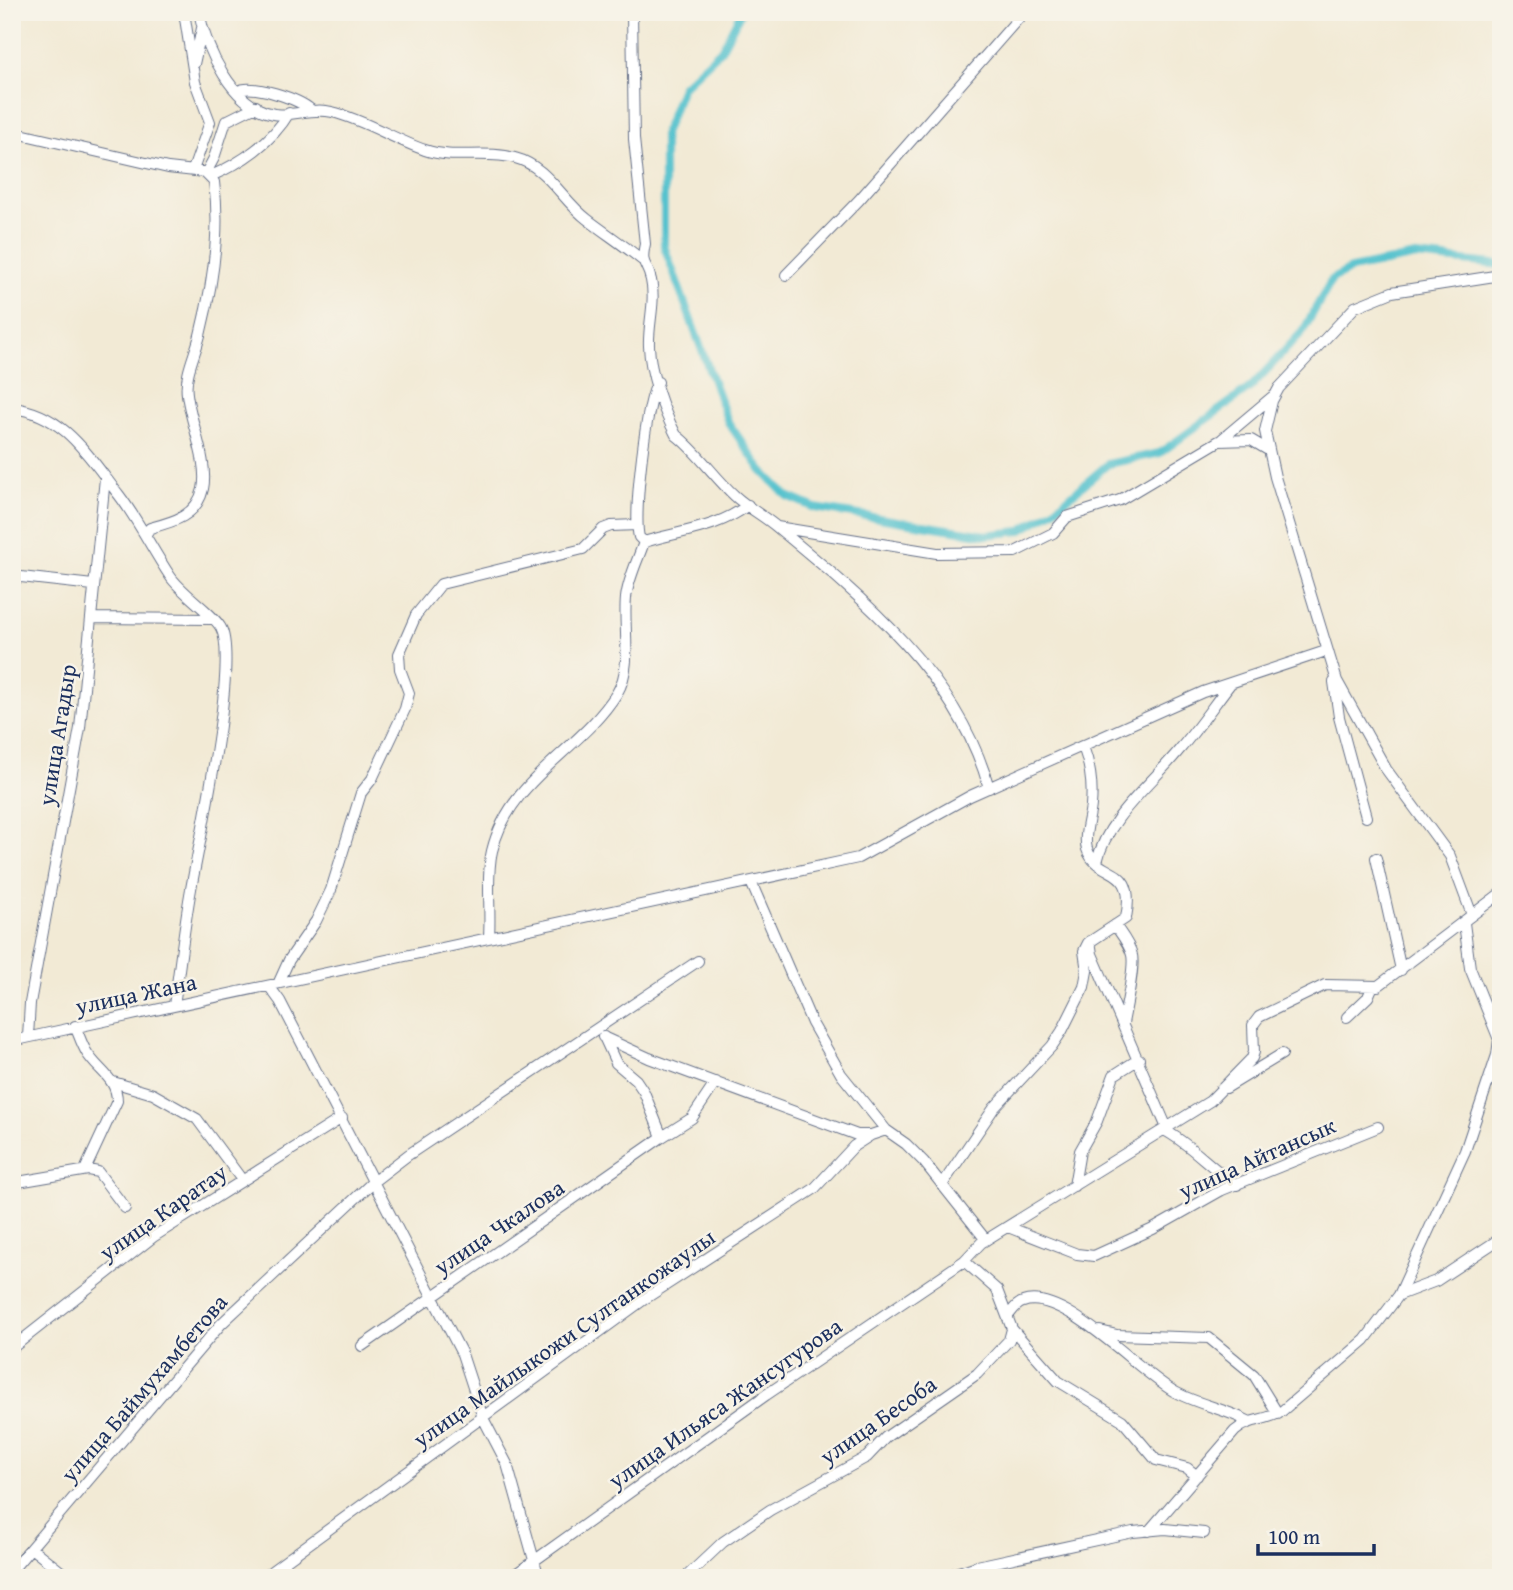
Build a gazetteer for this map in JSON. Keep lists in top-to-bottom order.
{
  "streets": {
    "street": [
      "улица Агадыр",
      "улица Жана",
      "улица Айтансык",
      "улица Каратау",
      "улица Чкалова",
      "улица Майлыкожи Султанкожаулы",
      "улица Баймухамбетова",
      "улица Ильяса Жансугурова",
      "улица Бесоба"
    ]
  },
  "crossings": [
    ["улица Агадыр", "улица Жана"],
    ["улица Айтансык", "улица Ильяса Жансугурова"]
  ],
  "scale_bar": "100 m"
}
